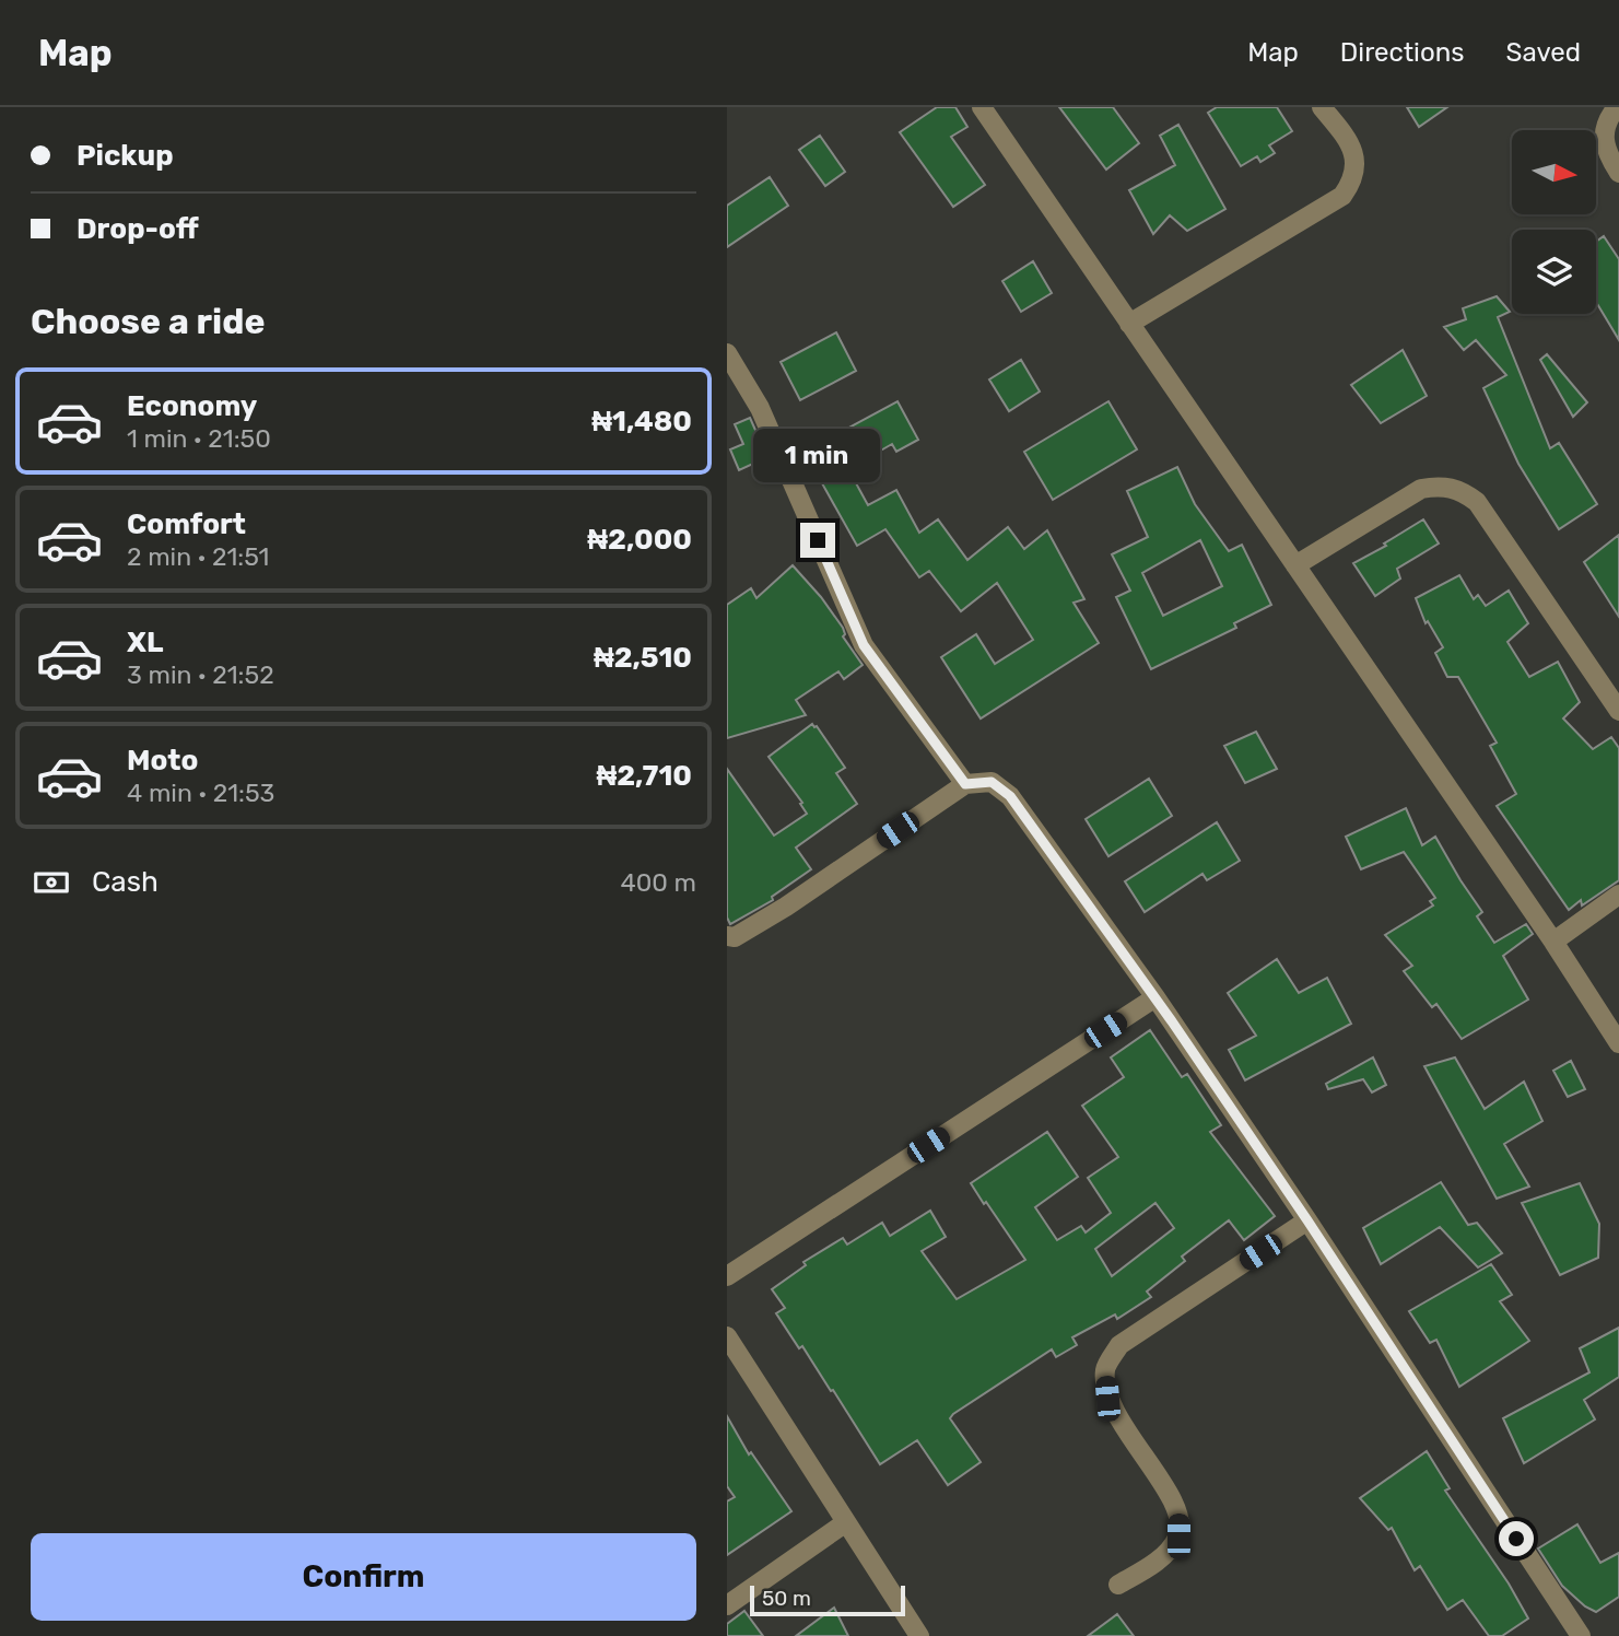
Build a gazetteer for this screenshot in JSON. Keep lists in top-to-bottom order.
{
  "scale_bar": "50 m",
  "north": "right",
  "page": {
    "header": "Map",
    "nav": ["Map", "Directions", "Saved"],
    "banner": ["Pickup", "Drop-off"],
    "heading": "Choose a ride",
    "list": [
      {
        "name": "Economy",
        "note": "1 min · 21:50",
        "value": "₦1,480"
      },
      {
        "name": "Comfort",
        "note": "2 min · 21:51",
        "value": "₦2,000"
      },
      {
        "name": "XL",
        "note": "3 min · 21:52",
        "value": "₦2,510"
      },
      {
        "name": "Moto",
        "note": "4 min · 21:53",
        "value": "₦2,710"
      }
    ],
    "bubble": "1 min",
    "pay": ["Cash", "400 m"],
    "buttons": "Confirm",
    "scale": "50 m"
  }
}
